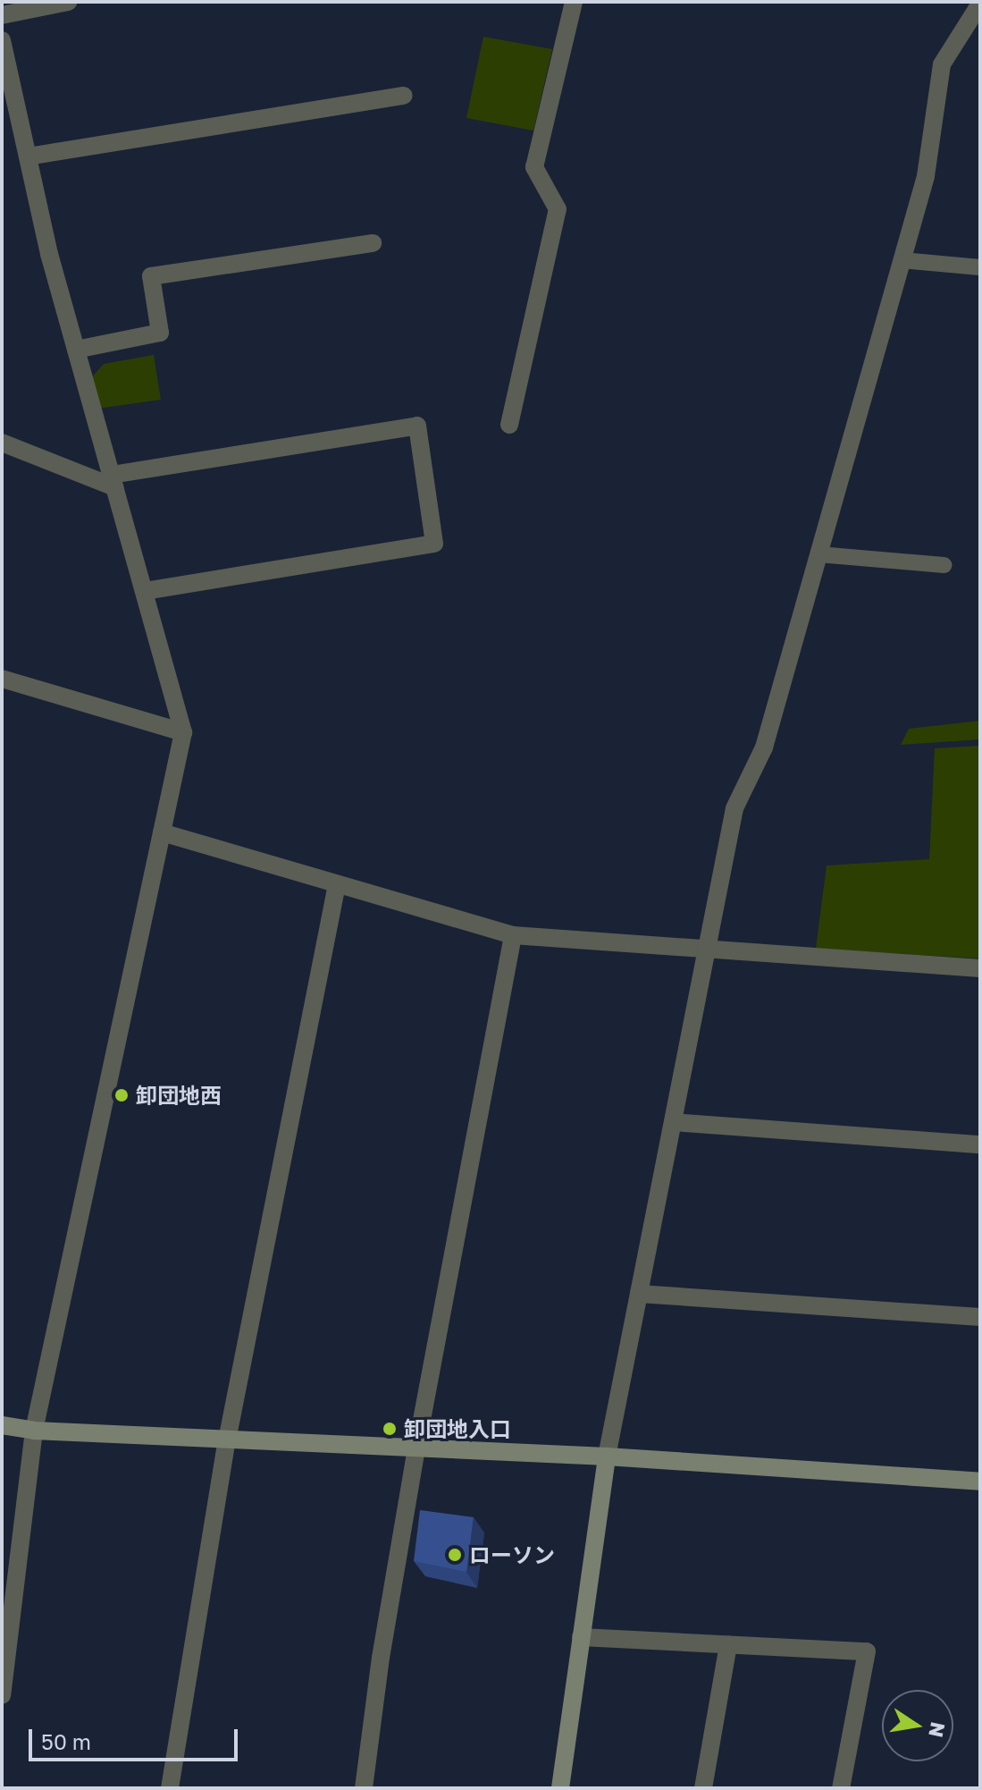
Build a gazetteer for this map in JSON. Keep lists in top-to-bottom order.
{
  "places": ["卸団地西", "卸団地入口", "ローソン"],
  "scale_bar": "50 m",
  "north": "right"
}
